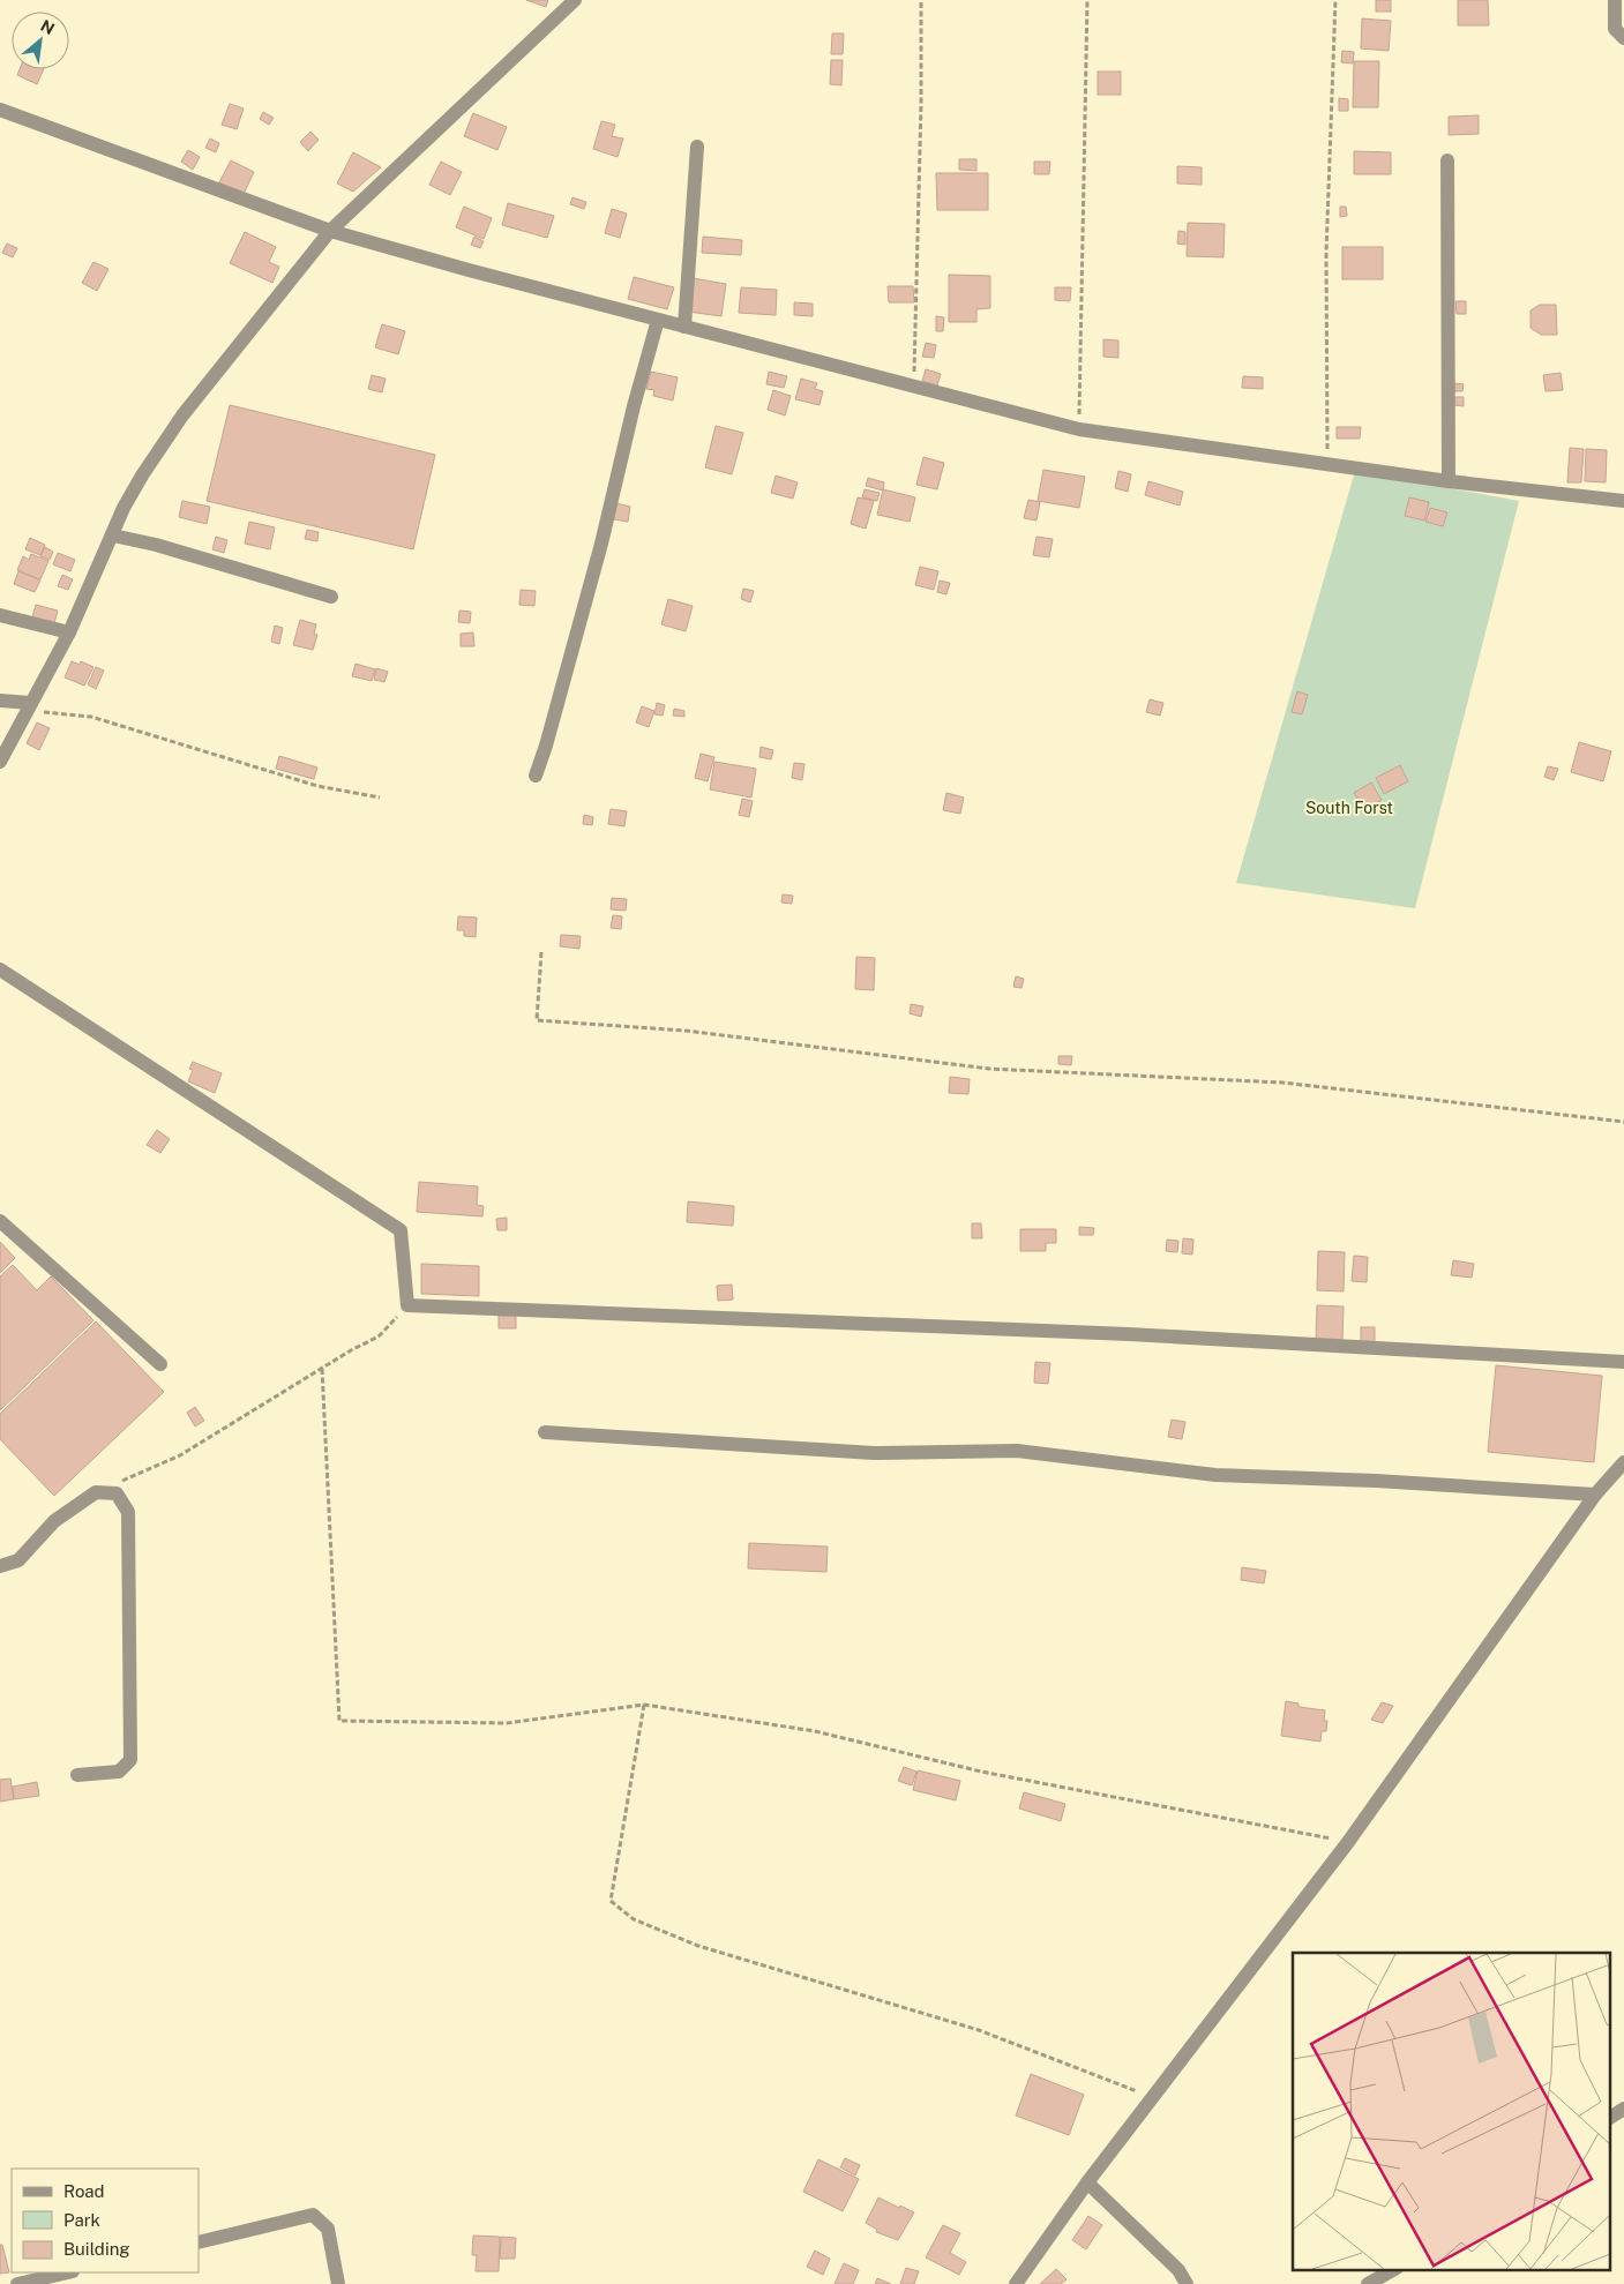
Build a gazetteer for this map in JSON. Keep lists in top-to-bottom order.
{
  "parks": ["South Forst"],
  "legend": ["Road", "Park", "Building"],
  "north": "top right"
}
